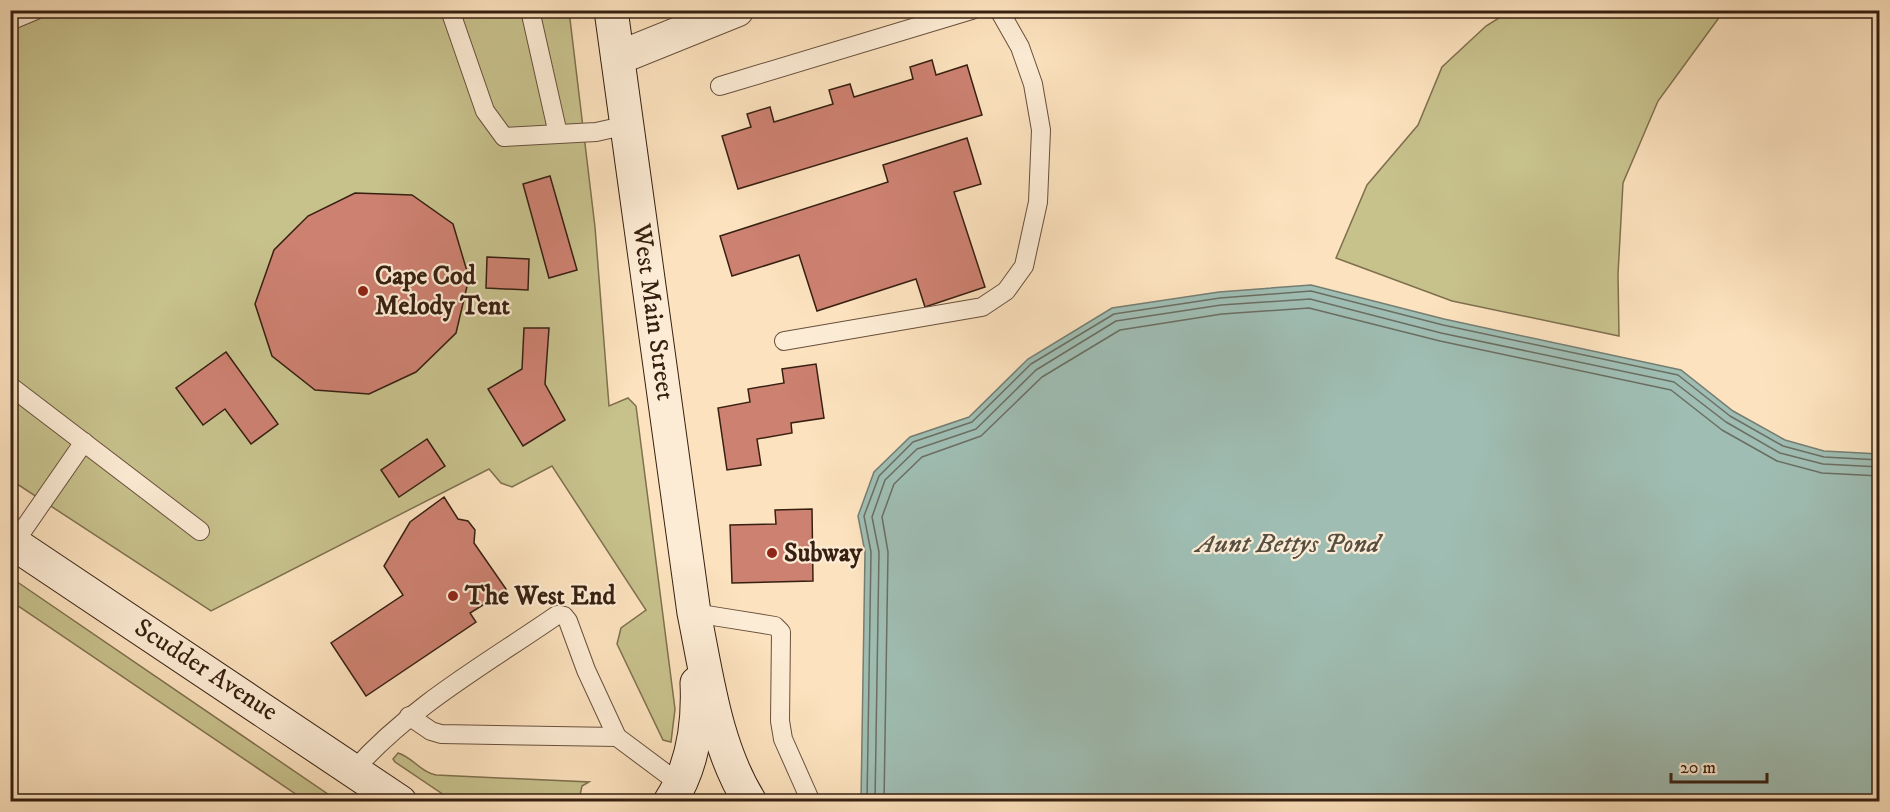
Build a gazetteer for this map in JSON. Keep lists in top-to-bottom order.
{
  "streets": {
    "main road": ["West Main Street", "Scudder Avenue"]
  },
  "water": ["Aunt Bettys Pond"],
  "places": ["Cape Cod Melody Tent", "Subway", "The West End"],
  "scale_bar": "20 m"
}
